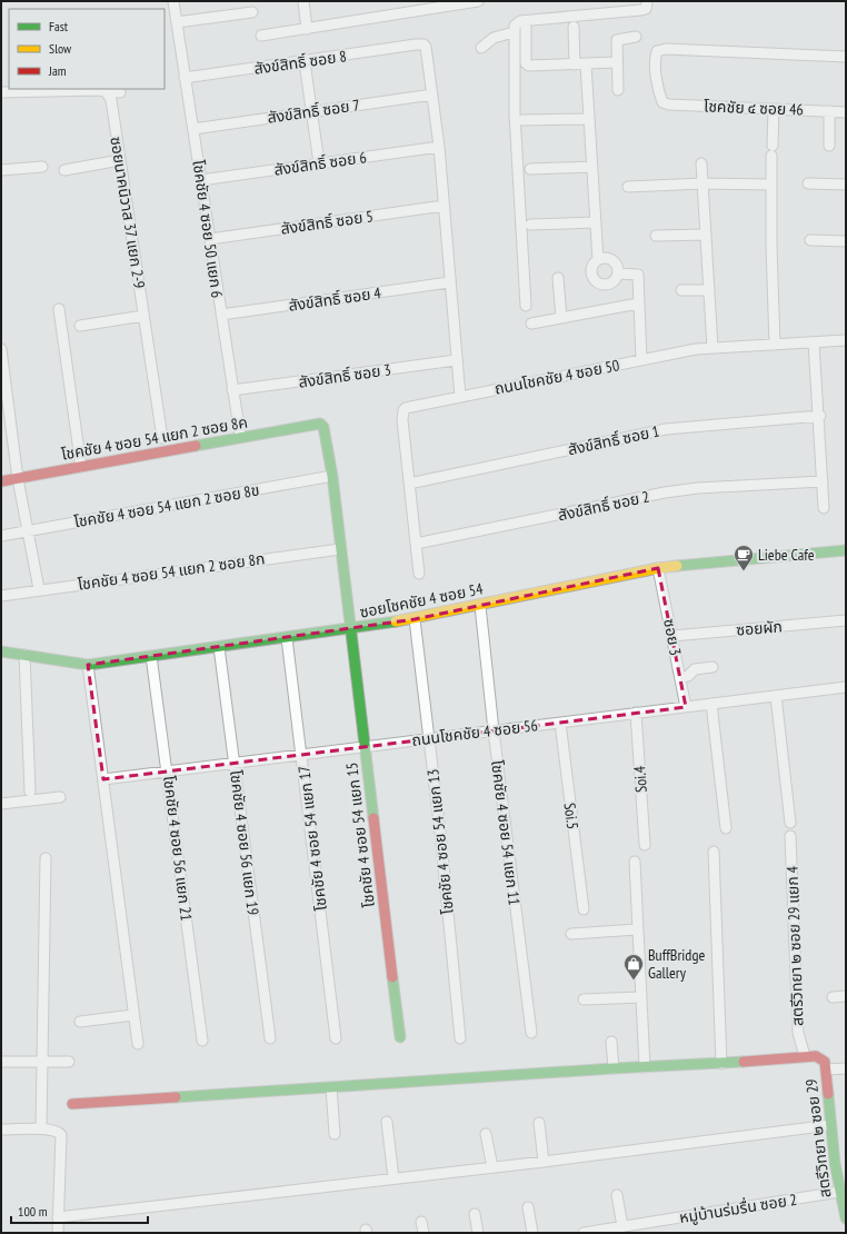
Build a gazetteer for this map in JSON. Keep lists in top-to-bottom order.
{
  "streets": {
    "street": [
      "สังข์สิทธิ์ ซอย 8",
      "โชคชัย ๔ ซอย 46",
      "สังข์สิทธิ์ ซอย 7",
      "สังข์สิทธิ์ ซอย 6",
      "ซอยนาคนิวาส 37 แยก 2-9",
      "สังข์สิทธิ์ ซอย 5",
      "โชคชัย 4 ซอย 50 แยก 6",
      "สังข์สิทธิ์ ซอย 4",
      "สังข์สิทธิ์ ซอย 3",
      "ถนนโชคชัย 4 ซอย 50",
      "โชคชัย 4 ซอย 54 แยก 2 ซอย 8ค",
      "สังข์สิทธิ์ ซอย 1",
      "โชคชัย 4 ซอย 54 แยก 2 ซอย 8ข",
      "สังข์สิทธิ์ ซอย 2",
      "โชคชัย 4 ซอย 54 แยก 2 ซอย 8ก",
      "ซอยโชคชัย 4 ซอย 54",
      "ซอยผัก",
      "ซอย 3",
      "ถนนโชคชัย 4 ซอย 56",
      "Soi.4",
      "Soi.5",
      "โชคชัย 4 ซอย 54 แยก 11",
      "โชคชัย 4 ซอย 54 แยก 15",
      "โชคชัย 4 ซอย 54 แยก 17",
      "โชคชัย 4 ซอย 54 แยก 13",
      "โชคชัย 4 ซอย 56 แยก 19",
      "โชคชัย 4 ซอย 56 แยก 21",
      "สตรีวิทยา ๒ ซอย 29 แยก 4",
      "สตรีวิทยา ๒ ซอย 29",
      "หมู่บ้านร่มรื่น ซอย 2"
    ]
  },
  "crossings": [
    ["สังข์สิทธิ์ ซอย 8", "สังข์สิทธิ์ ซอย 7"],
    ["สังข์สิทธิ์ ซอย 8", "โชคชัย 4 ซอย 50 แยก 6"],
    ["สังข์สิทธิ์ ซอย 7", "โชคชัย 4 ซอย 50 แยก 6"],
    ["สังข์สิทธิ์ ซอย 6", "โชคชัย 4 ซอย 50 แยก 6"],
    ["สังข์สิทธิ์ ซอย 5", "โชคชัย 4 ซอย 50 แยก 6"],
    ["โชคชัย 4 ซอย 50 แยก 6", "สังข์สิทธิ์ ซอย 4"],
    ["โชคชัย 4 ซอย 50 แยก 6", "สังข์สิทธิ์ ซอย 3"],
    ["ถนนโชคชัย 4 ซอย 50", "สังข์สิทธิ์ ซอย 1"],
    ["ถนนโชคชัย 4 ซอย 50", "สังข์สิทธิ์ ซอย 2"],
    ["โชคชัย 4 ซอย 54 แยก 2 ซอย 8ค", "โชคชัย 4 ซอย 54 แยก 15"],
    ["โชคชัย 4 ซอย 54 แยก 2 ซอย 8ข", "โชคชัย 4 ซอย 54 แยก 15"],
    ["โชคชัย 4 ซอย 54 แยก 2 ซอย 8ก", "โชคชัย 4 ซอย 54 แยก 15"],
    ["ซอยโชคชัย 4 ซอย 54", "ซอย 3"],
    ["ซอยโชคชัย 4 ซอย 54", "โชคชัย 4 ซอย 54 แยก 11"],
    ["ซอยโชคชัย 4 ซอย 54", "โชคชัย 4 ซอย 54 แยก 15"],
    ["ซอยโชคชัย 4 ซอย 54", "โชคชัย 4 ซอย 54 แยก 17"],
    ["ซอยโชคชัย 4 ซอย 54", "โชคชัย 4 ซอย 54 แยก 13"],
    ["ซอยโชคชัย 4 ซอย 54", "โชคชัย 4 ซอย 56 แยก 19"],
    ["ซอยโชคชัย 4 ซอย 54", "โชคชัย 4 ซอย 56 แยก 21"],
    ["ซอยผัก", "ซอย 3"],
    ["ซอย 3", "ถนนโชคชัย 4 ซอย 56"],
    ["ถนนโชคชัย 4 ซอย 56", "Soi.4"],
    ["ถนนโชคชัย 4 ซอย 56", "Soi.5"],
    ["ถนนโชคชัย 4 ซอย 56", "โชคชัย 4 ซอย 54 แยก 11"],
    ["ถนนโชคชัย 4 ซอย 56", "โชคชัย 4 ซอย 54 แยก 15"],
    ["ถนนโชคชัย 4 ซอย 56", "โชคชัย 4 ซอย 54 แยก 17"],
    ["ถนนโชคชัย 4 ซอย 56", "โชคชัย 4 ซอย 54 แยก 13"],
    ["ถนนโชคชัย 4 ซอย 56", "โชคชัย 4 ซอย 56 แยก 19"],
    ["ถนนโชคชัย 4 ซอย 56", "โชคชัย 4 ซอย 56 แยก 21"],
    ["สตรีวิทยา ๒ ซอย 29 แยก 4", "สตรีวิทยา ๒ ซอย 29"],
    ["สตรีวิทยา ๒ ซอย 29", "หมู่บ้านร่มรื่น ซอย 2"]
  ],
  "places": {
    "cafe": ["Liebe Cafe"],
    "shop": ["BuffBridge Gallery"]
  },
  "legend": ["Fast", "Slow", "Jam"],
  "scale_bar": "100 m"
}
